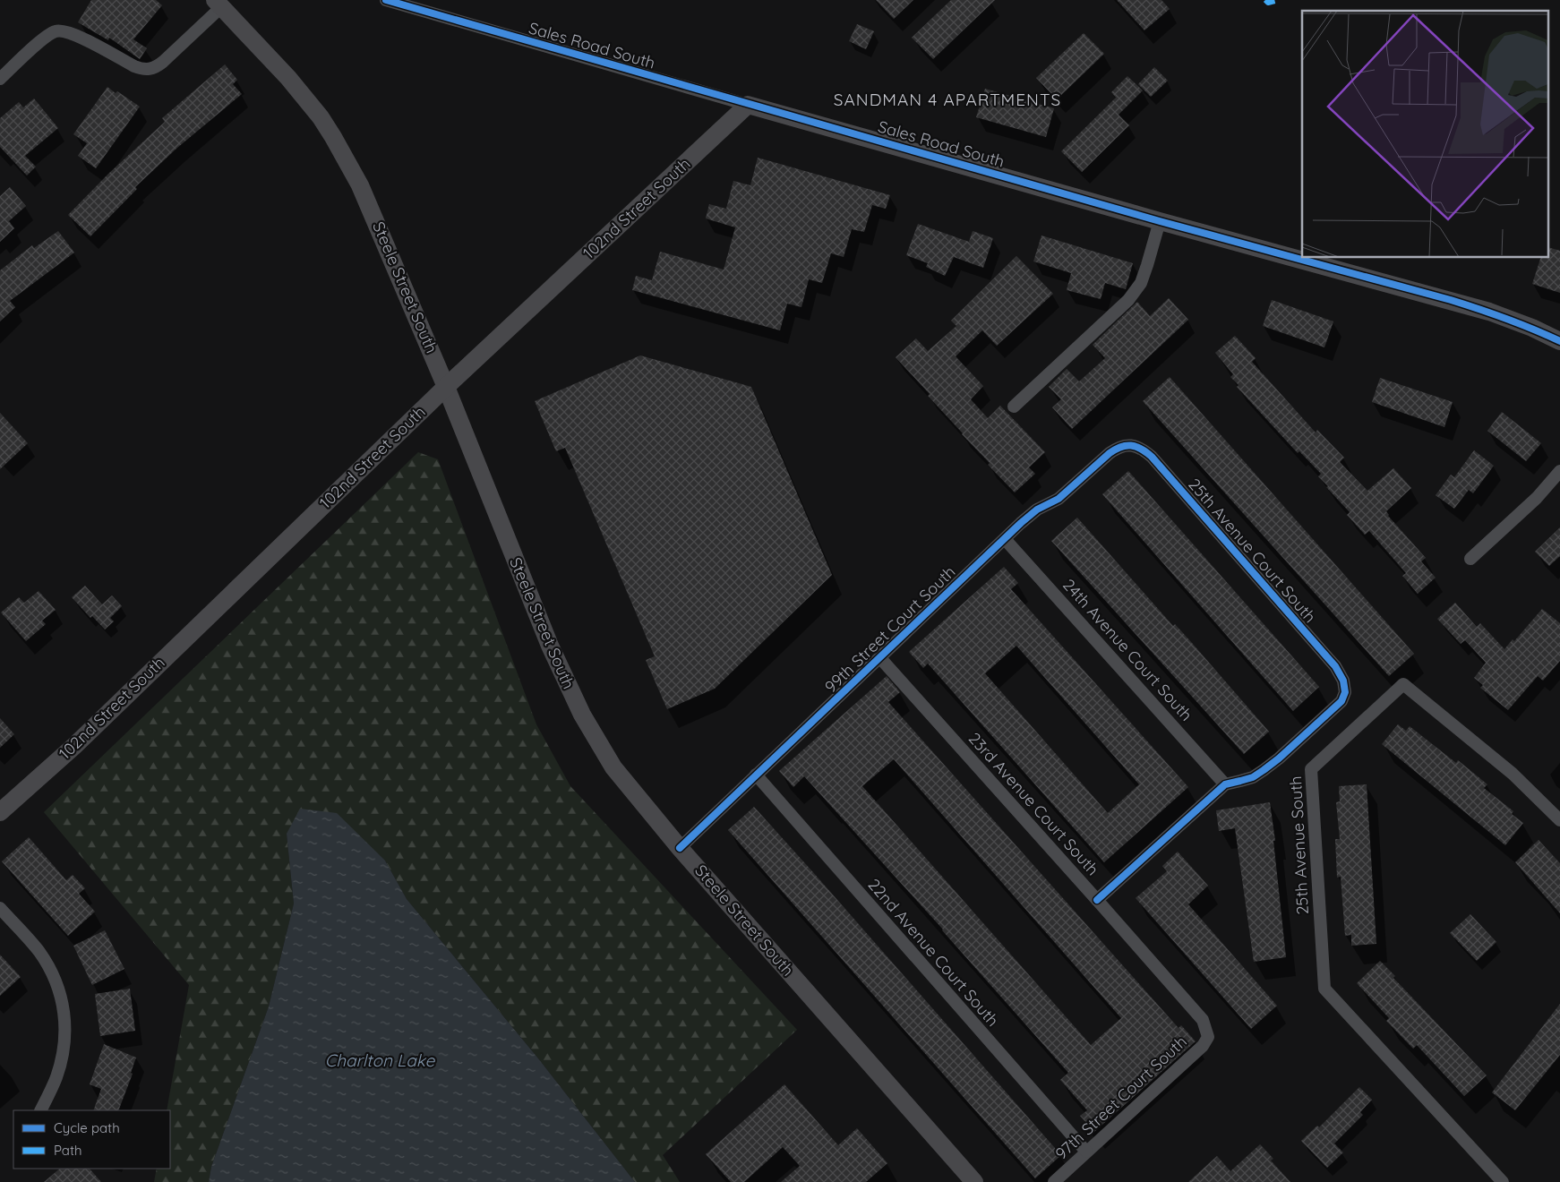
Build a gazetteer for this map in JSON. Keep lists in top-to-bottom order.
{
  "streets": {
    "street": [
      "Sales Road South",
      "102nd Street South",
      "Steele Street South",
      "25th Avenue Court South",
      "99th Street Court South",
      "24th Avenue Court South",
      "23rd Avenue Court South",
      "25th Avenue South",
      "22nd Avenue Court South",
      "97th Street Court South"
    ]
  },
  "crossings": [
    ["Sales Road South", "102nd Street South"],
    ["102nd Street South", "Steele Street South"],
    ["Steele Street South", "99th Street Court South"],
    ["25th Avenue Court South", "99th Street Court South"],
    ["25th Avenue Court South", "24th Avenue Court South"],
    ["99th Street Court South", "24th Avenue Court South"],
    ["99th Street Court South", "23rd Avenue Court South"],
    ["99th Street Court South", "22nd Avenue Court South"],
    ["23rd Avenue Court South", "97th Street Court South"],
    ["22nd Avenue Court South", "97th Street Court South"]
  ],
  "districts": ["SANDMAN 4 APARTMENTS"],
  "water": ["Charlton Lake"],
  "legend": ["Cycle path", "Path"]
}
